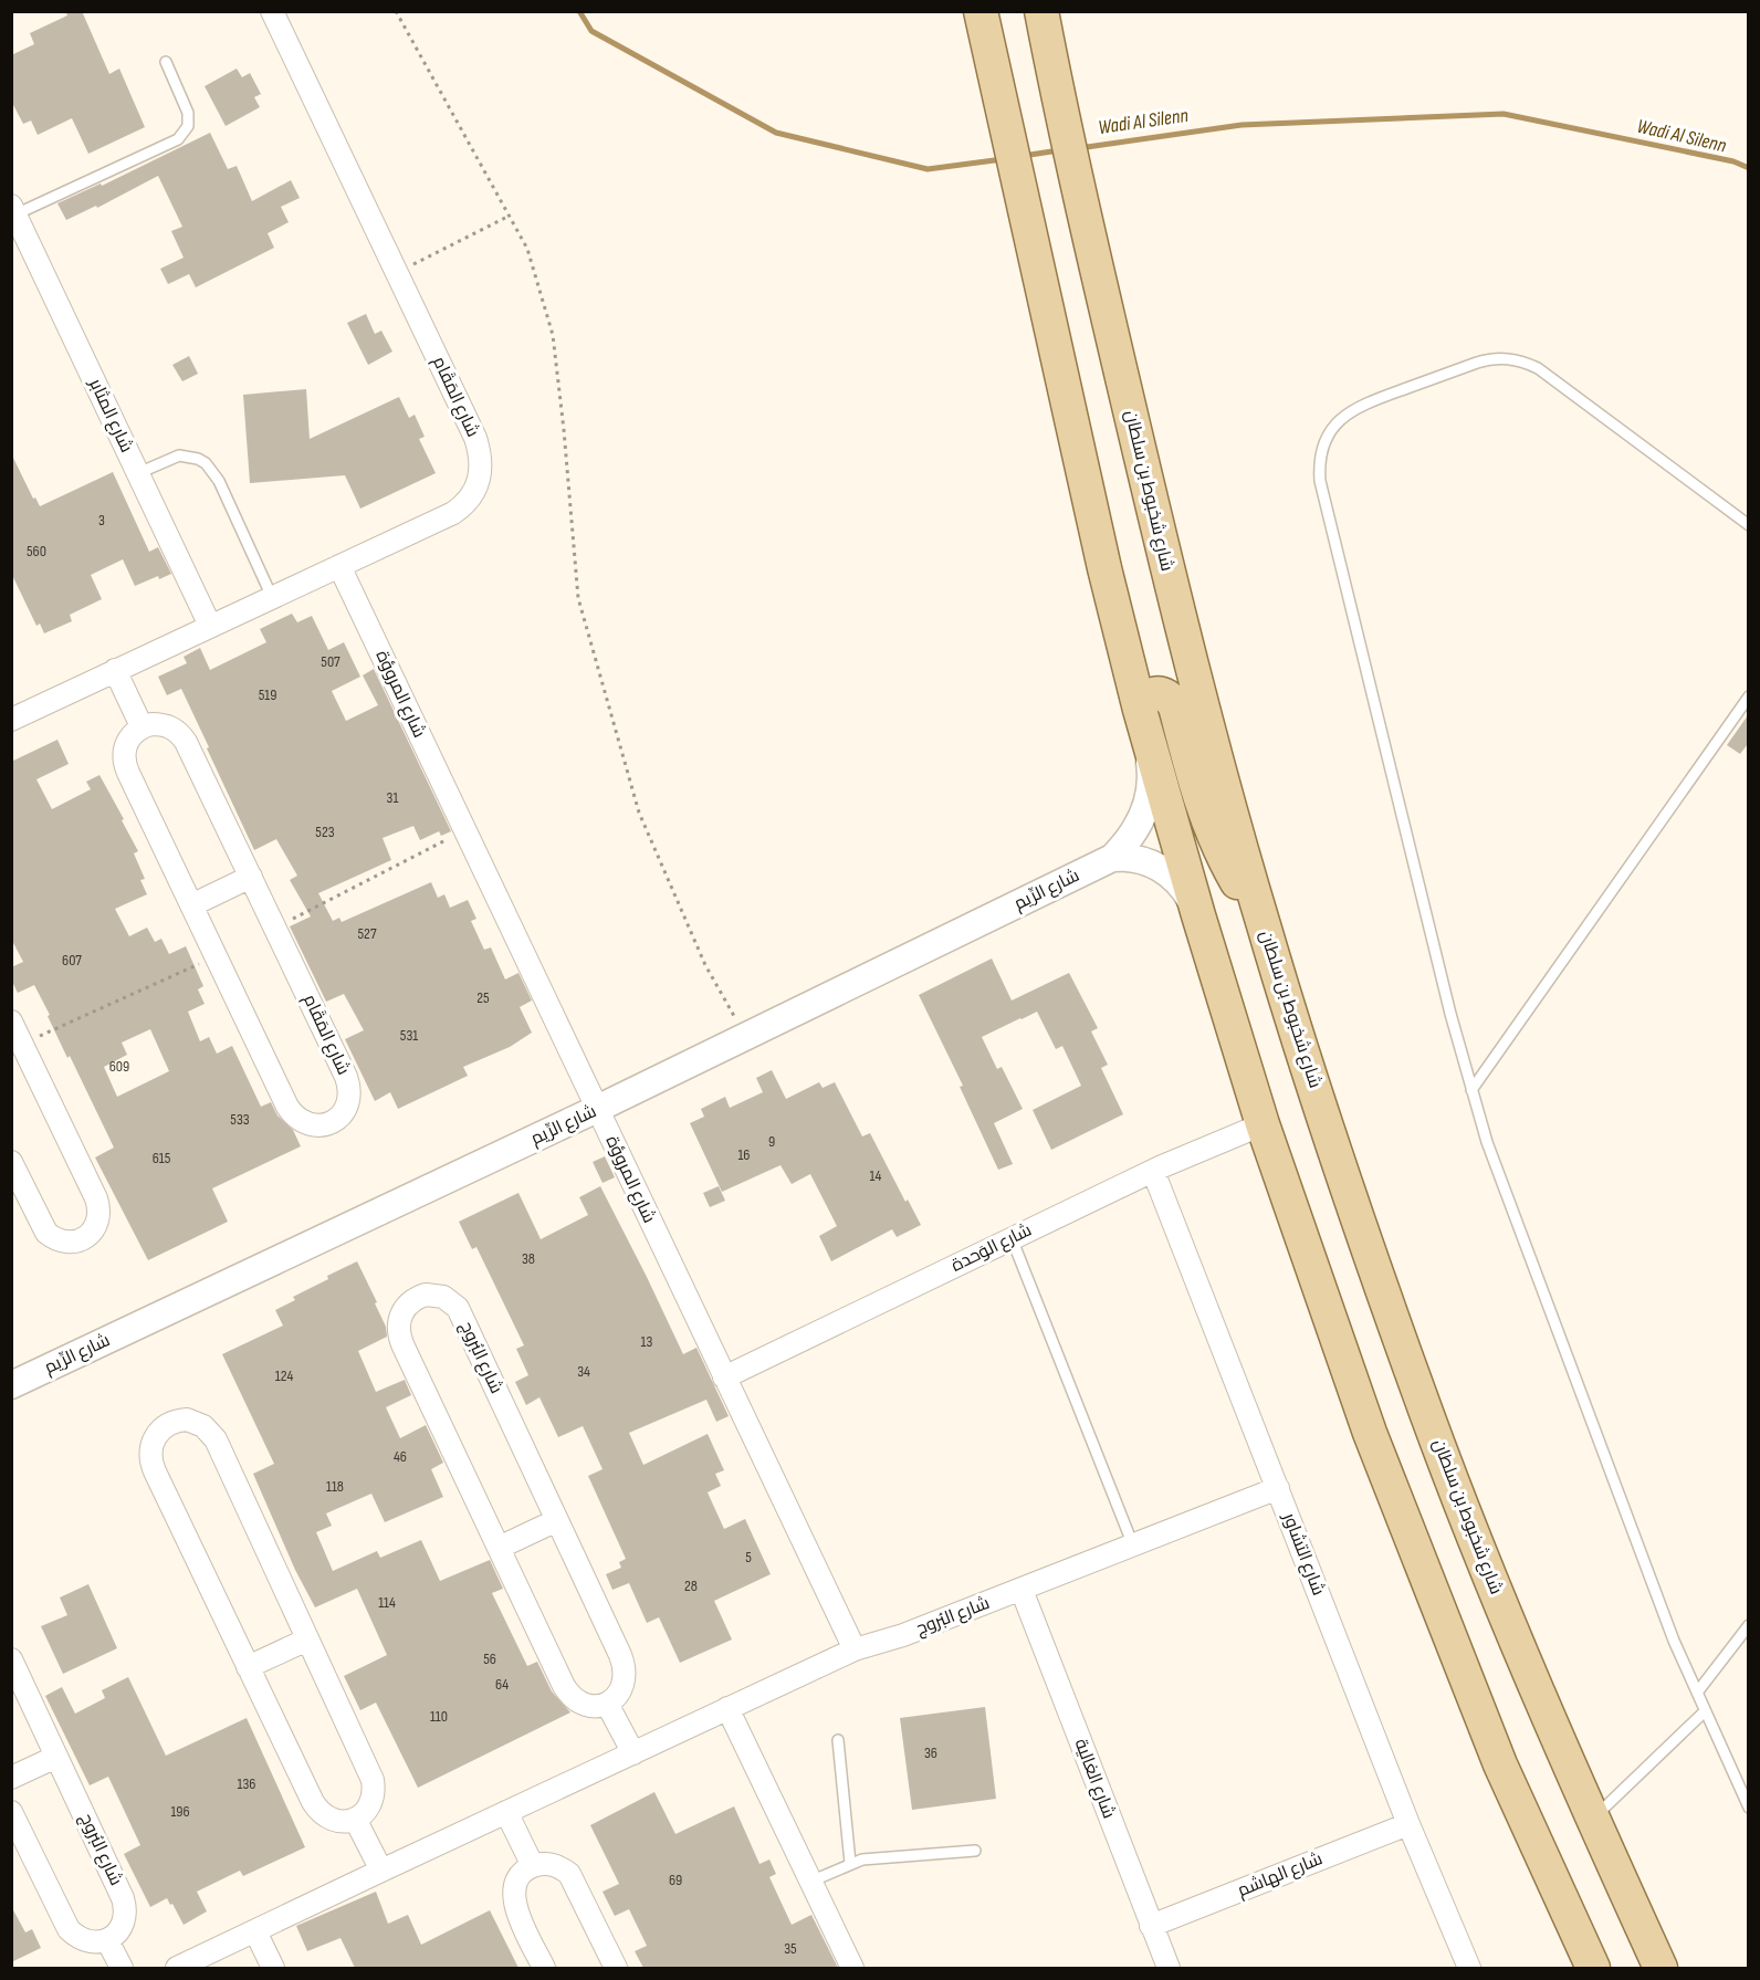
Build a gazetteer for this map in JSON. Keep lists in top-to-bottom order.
{
  "streets": {
    "main road": ["شارع شخبوط بن سلطان"],
    "street": [
      "شارع المَقَام",
      "شارع المثابر",
      "شارع المروؤة",
      "شارع الرِّيم",
      "شارع الوَحدة",
      "شارع البُروج",
      "شارع التشاور",
      "شارع الغالية",
      "شارع الهاشم"
    ]
  },
  "crossings": [
    ["شارع المَقَام", "شارع المثابر"],
    ["شارع المَقَام", "شارع المروؤة"],
    ["شارع المروؤة", "شارع الرِّيم"],
    ["شارع المروؤة", "شارع الوَحدة"],
    ["شارع المروؤة", "شارع البُروج"],
    ["شارع الوَحدة", "شارع التشاور"],
    ["شارع البُروج", "شارع التشاور"],
    ["شارع البُروج", "شارع الغالية"],
    ["شارع التشاور", "شارع الهاشم"],
    ["شارع الغالية", "شارع الهاشم"]
  ],
  "water": ["Wadi Al Silenn"],
  "house_numbers": [
    "3",
    "560",
    "507",
    "519",
    "31",
    "523",
    "527",
    "607",
    "25",
    "531",
    "609",
    "533",
    "9",
    "16",
    "615",
    "14",
    "38",
    "13",
    "34",
    "124",
    "46",
    "118",
    "5",
    "28",
    "114",
    "56",
    "64",
    "110",
    "36",
    "136",
    "196",
    "69",
    "35"
  ]
}
